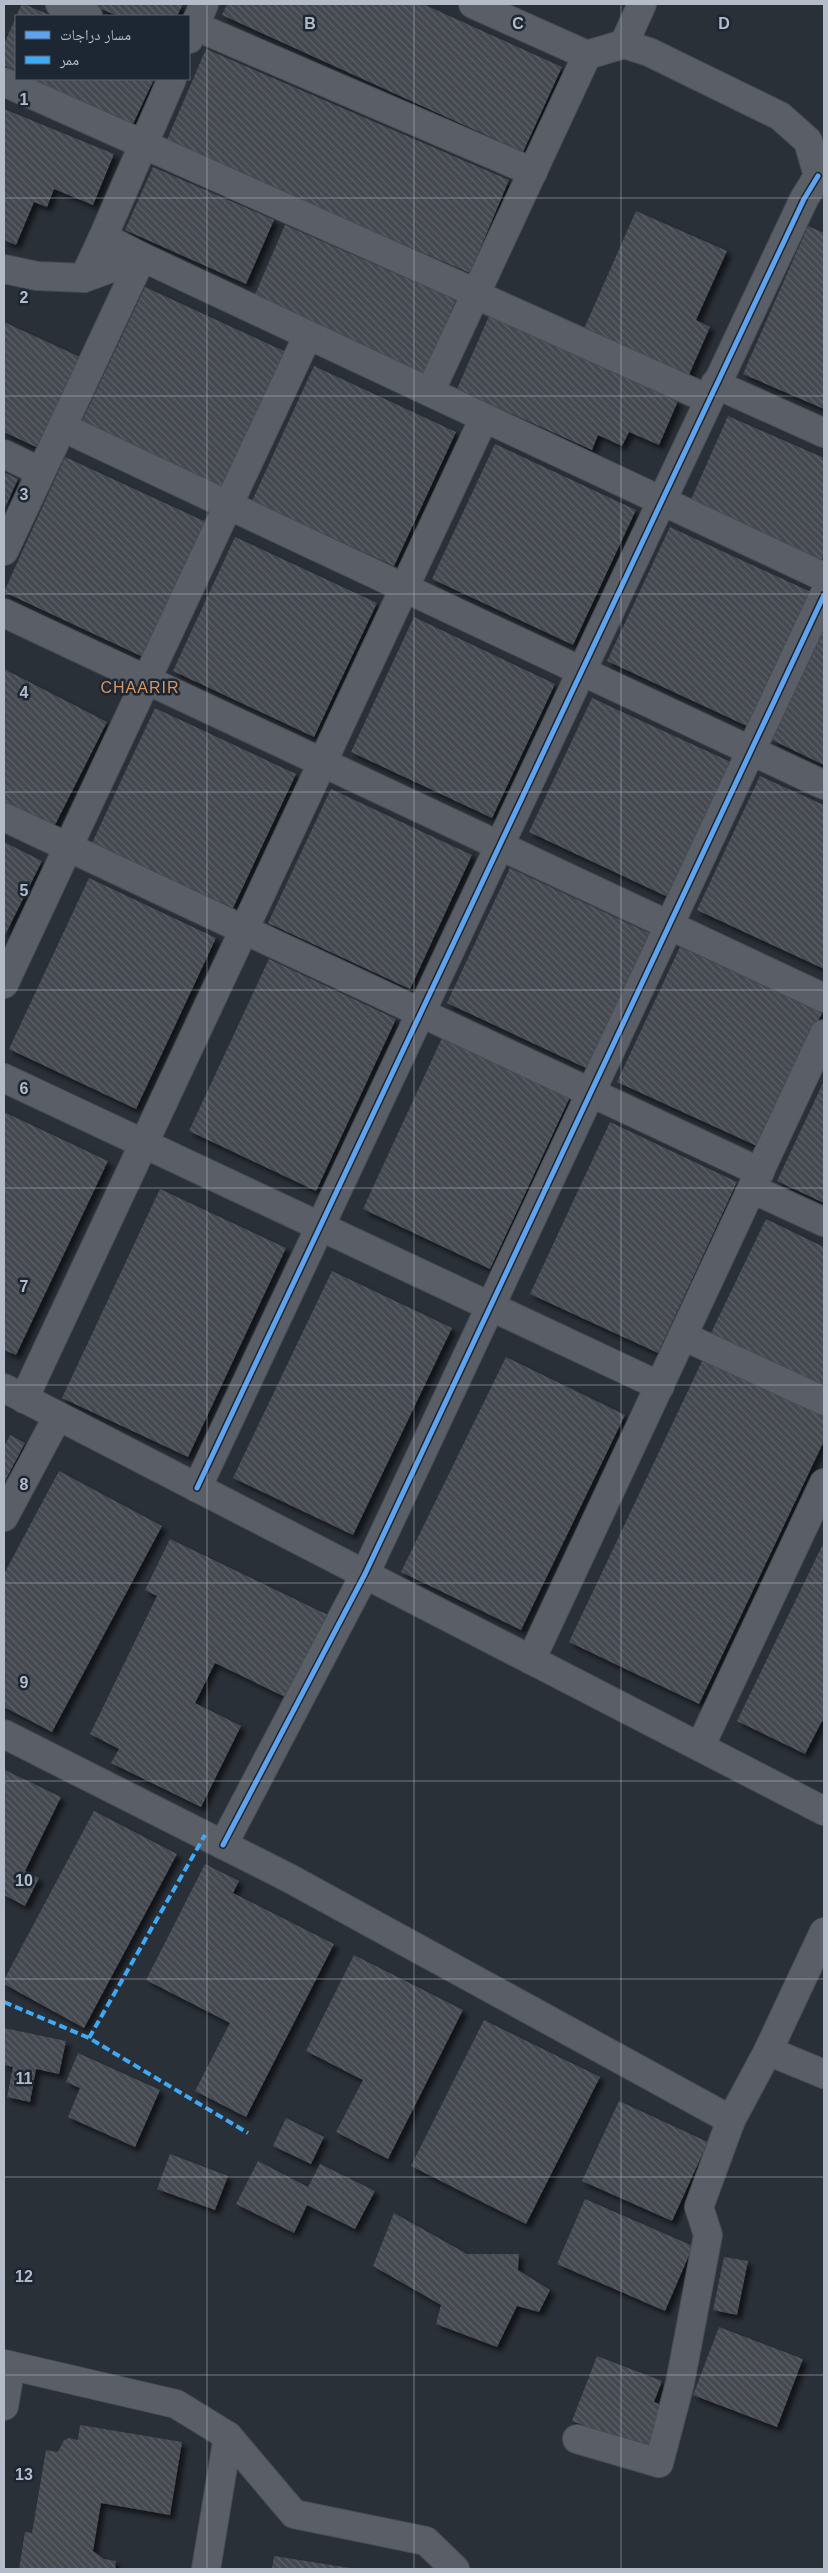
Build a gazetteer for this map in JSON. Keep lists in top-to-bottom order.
{
  "districts": ["CHAARIR"],
  "legend": ["مسار دراجات", "ممر"],
  "grid": {
    "columns": ["B", "C", "D"],
    "rows": [
      "1",
      "2",
      "3",
      "4",
      "5",
      "6",
      "7",
      "8",
      "9",
      "10",
      "11",
      "12",
      "13"
    ]
  }
}
